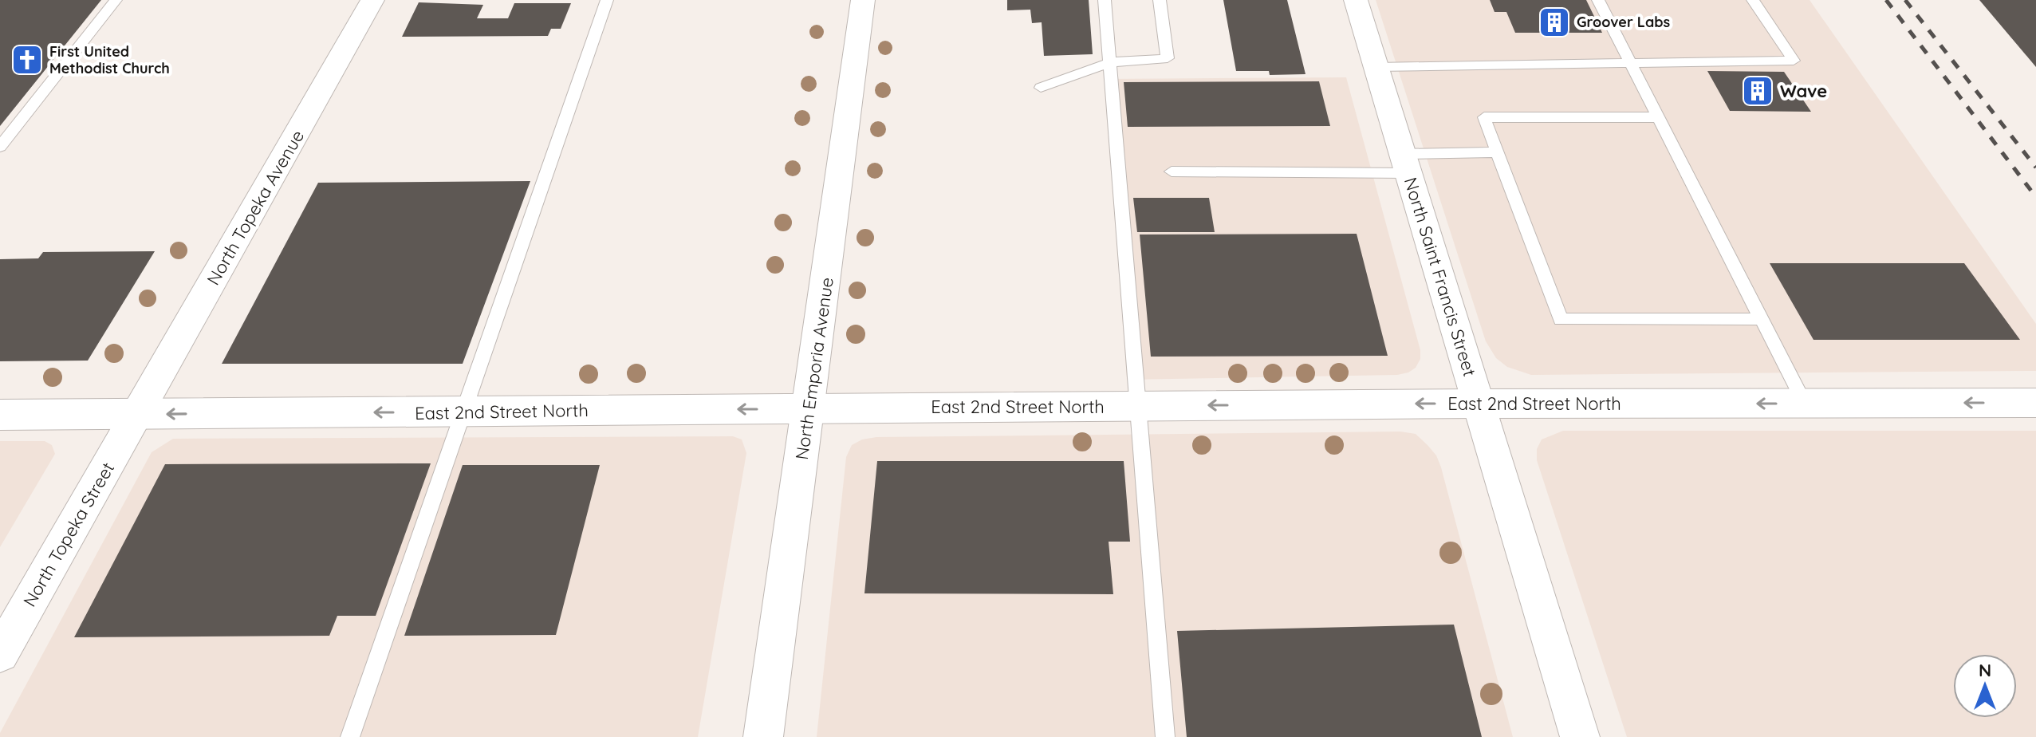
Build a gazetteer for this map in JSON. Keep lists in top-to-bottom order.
{
  "streets": {
    "street": [
      "North Topeka Avenue",
      "North Saint Francis Street",
      "North Emporia Avenue",
      "East 2nd Street North",
      "North Topeka Street"
    ]
  },
  "crossings": [
    ["North Topeka Avenue", "East 2nd Street North"],
    ["North Topeka Avenue", "North Topeka Street"],
    ["North Saint Francis Street", "East 2nd Street North"],
    ["North Emporia Avenue", "East 2nd Street North"],
    ["East 2nd Street North", "North Topeka Street"]
  ],
  "one_way": ["East 2nd Street North"],
  "places": {
    "building": ["Groover Labs", "Wave"],
    "church": ["First United Methodist Church"]
  },
  "north": "top"
}
